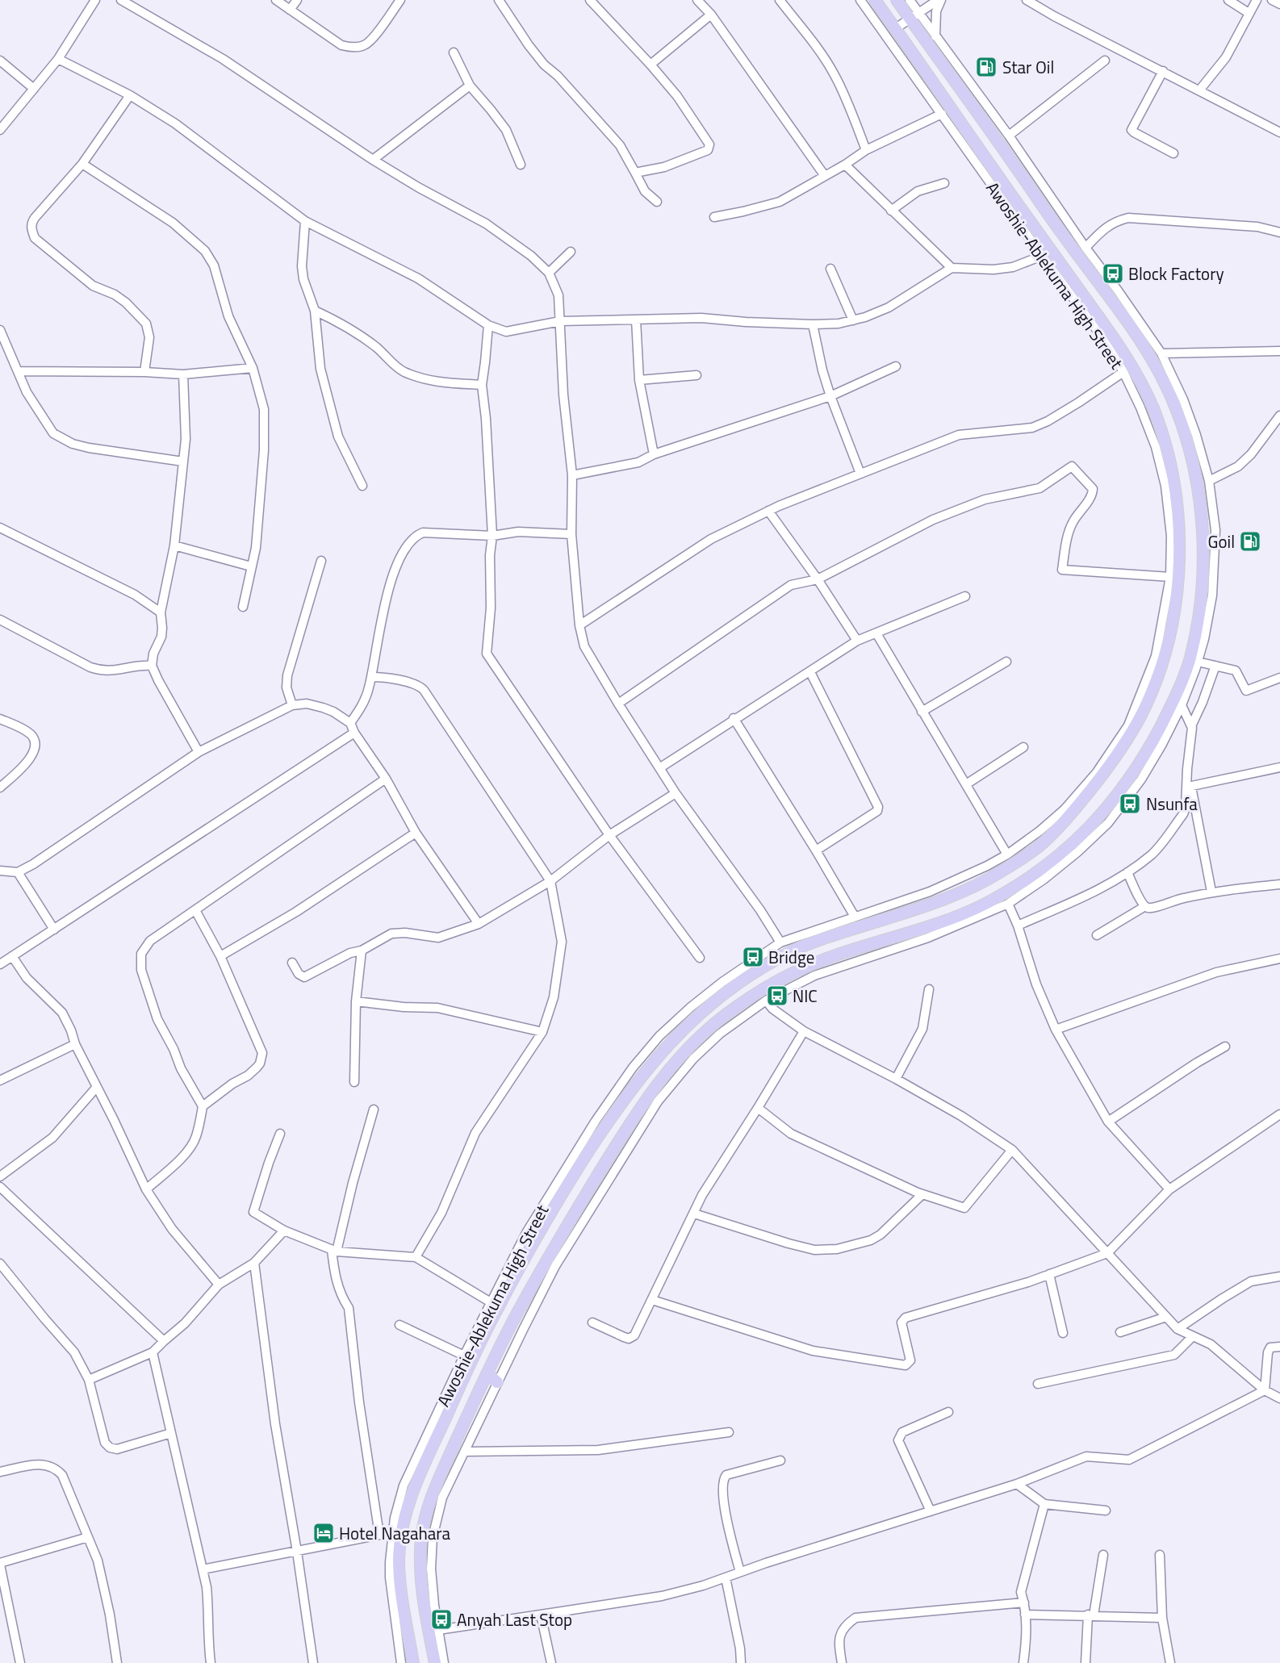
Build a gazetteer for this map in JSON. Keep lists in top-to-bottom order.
{
  "streets": {
    "main road": ["Awoshie-Ablekuma High Street"]
  },
  "places": {
    "fuel station": ["Star Oil", "Goil"],
    "bus stop": [
      "Block Factory",
      "Nsunfa",
      "Bridge",
      "NIC",
      "Anyah Last Stop"
    ],
    "hotel": ["Hotel Nagahara"]
  }
}
